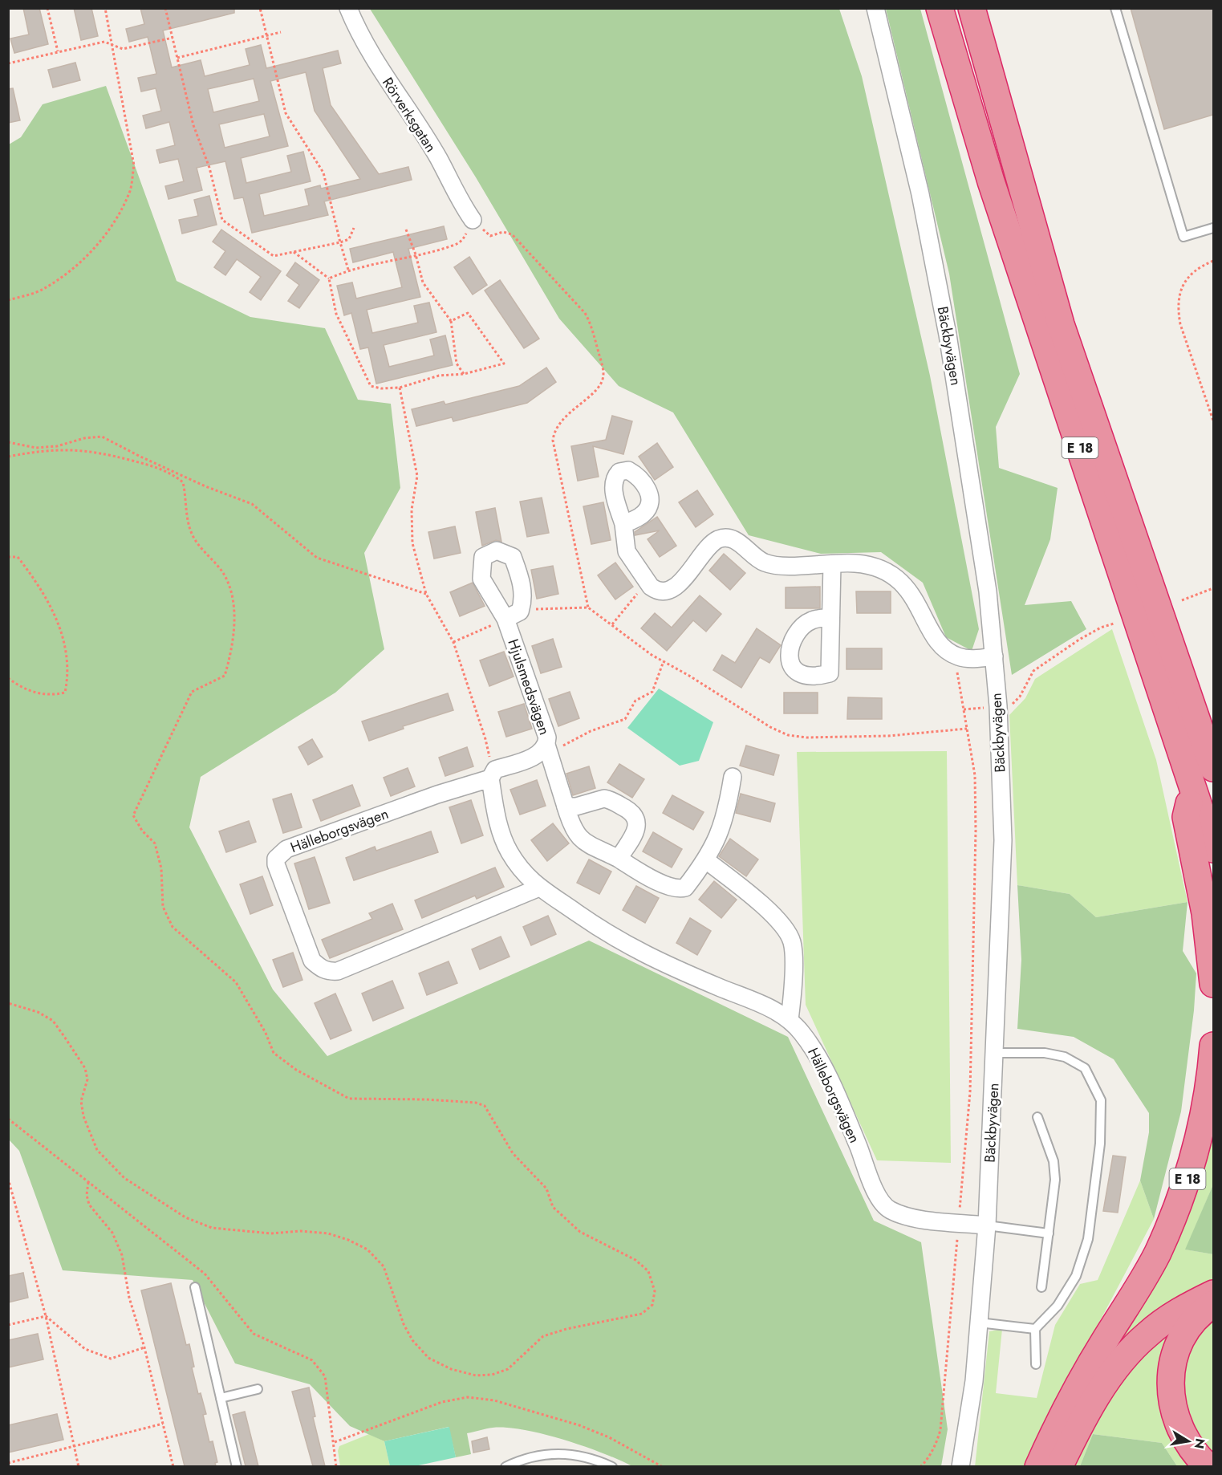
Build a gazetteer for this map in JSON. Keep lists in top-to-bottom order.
{
  "streets": {
    "highway": ["E 18"],
    "street": [
      "Rörverksgatan",
      "Bäckbyvägen",
      "Hjulsmedsvägen",
      "Hälleborgsvägen"
    ]
  },
  "crossings": [
    ["Bäckbyvägen", "Hälleborgsvägen"],
    ["Hjulsmedsvägen", "Hälleborgsvägen"]
  ],
  "north": "right"
}
